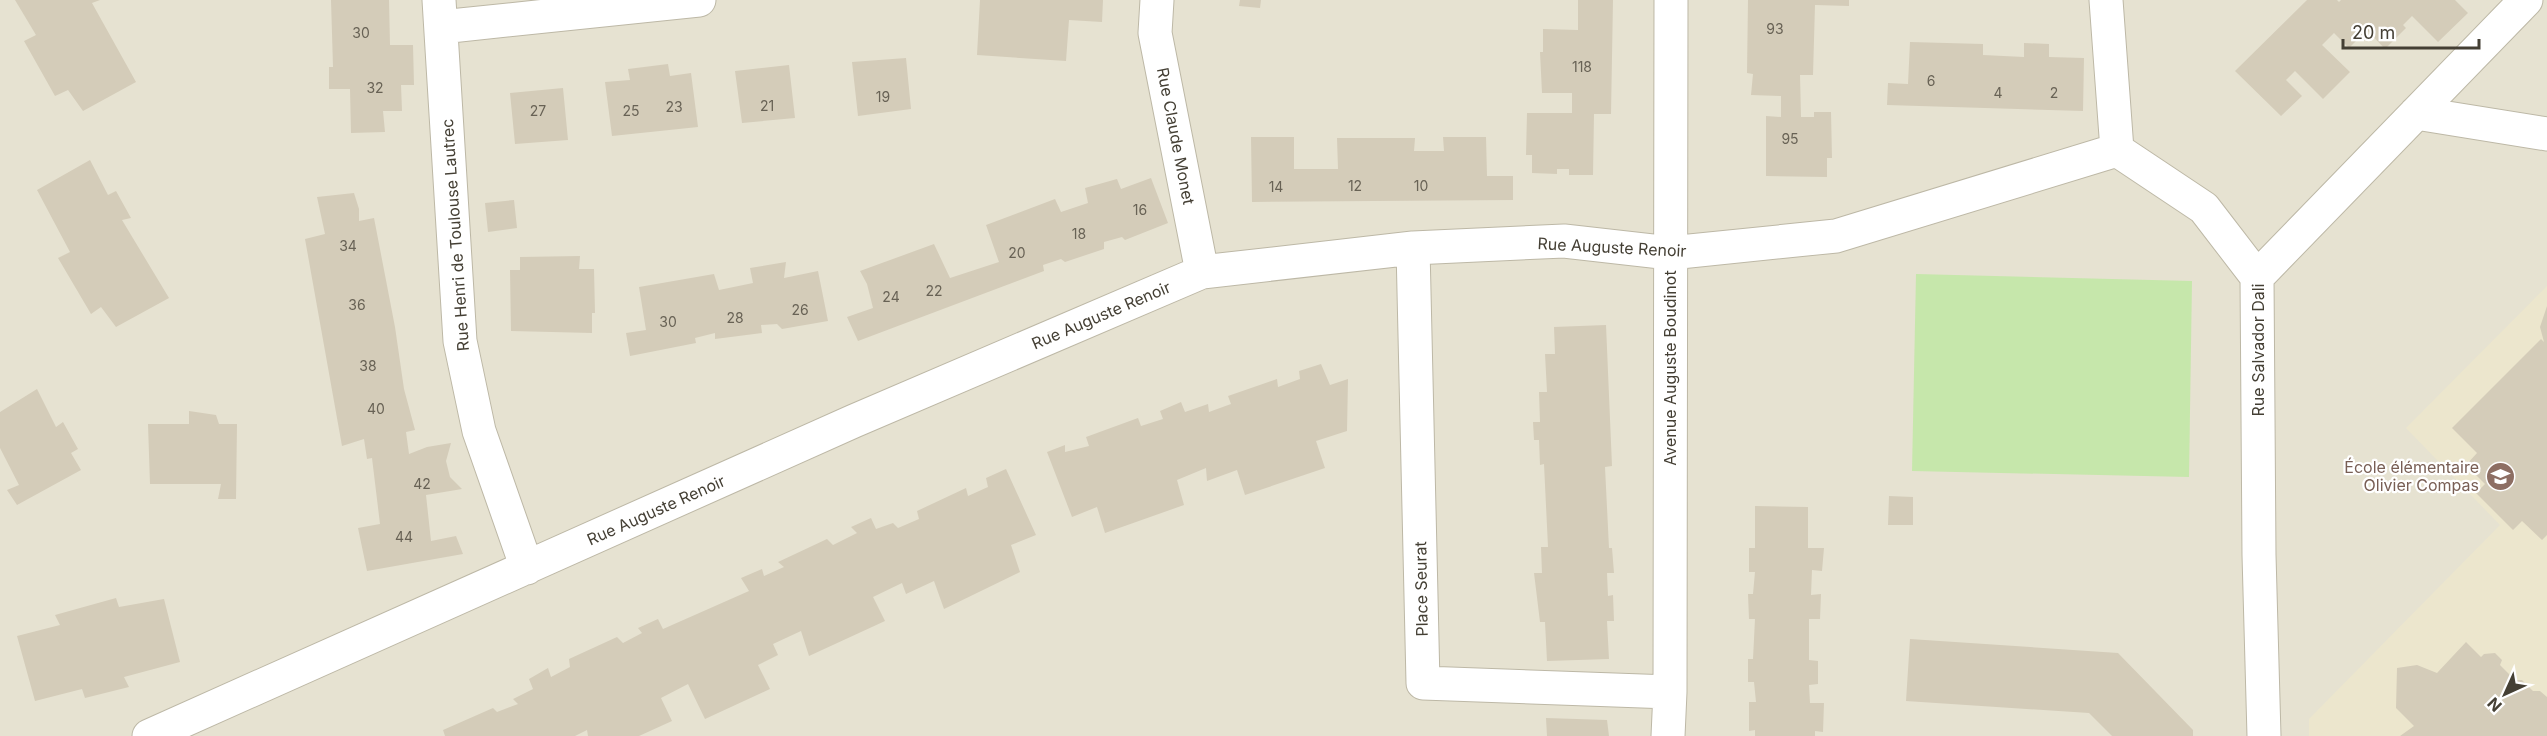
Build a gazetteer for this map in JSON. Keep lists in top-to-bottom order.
{
  "streets": {
    "street": [
      "Rue Claude Monet",
      "Rue Henri de Toulouse Lautrec",
      "Rue Auguste Renoir",
      "Rue Salvador Dali",
      "Avenue Auguste Boudinot",
      "Place Seurat"
    ]
  },
  "crossings": [
    ["Rue Claude Monet", "Rue Auguste Renoir"],
    ["Rue Henri de Toulouse Lautrec", "Rue Auguste Renoir"],
    ["Rue Auguste Renoir", "Avenue Auguste Boudinot"],
    ["Rue Auguste Renoir", "Place Seurat"],
    ["Avenue Auguste Boudinot", "Place Seurat"]
  ],
  "places": {
    "school or university": ["École élémentaire Olivier Compas"]
  },
  "house_numbers": [
    "93",
    "30",
    "118",
    "6",
    "32",
    "4",
    "2",
    "19",
    "21",
    "23",
    "27",
    "25",
    "95",
    "12",
    "10",
    "14",
    "16",
    "18",
    "34",
    "20",
    "22",
    "24",
    "36",
    "26",
    "28",
    "30",
    "38",
    "40",
    "42",
    "44"
  ],
  "scale_bar": "20 m",
  "north": "bottom left"
}
